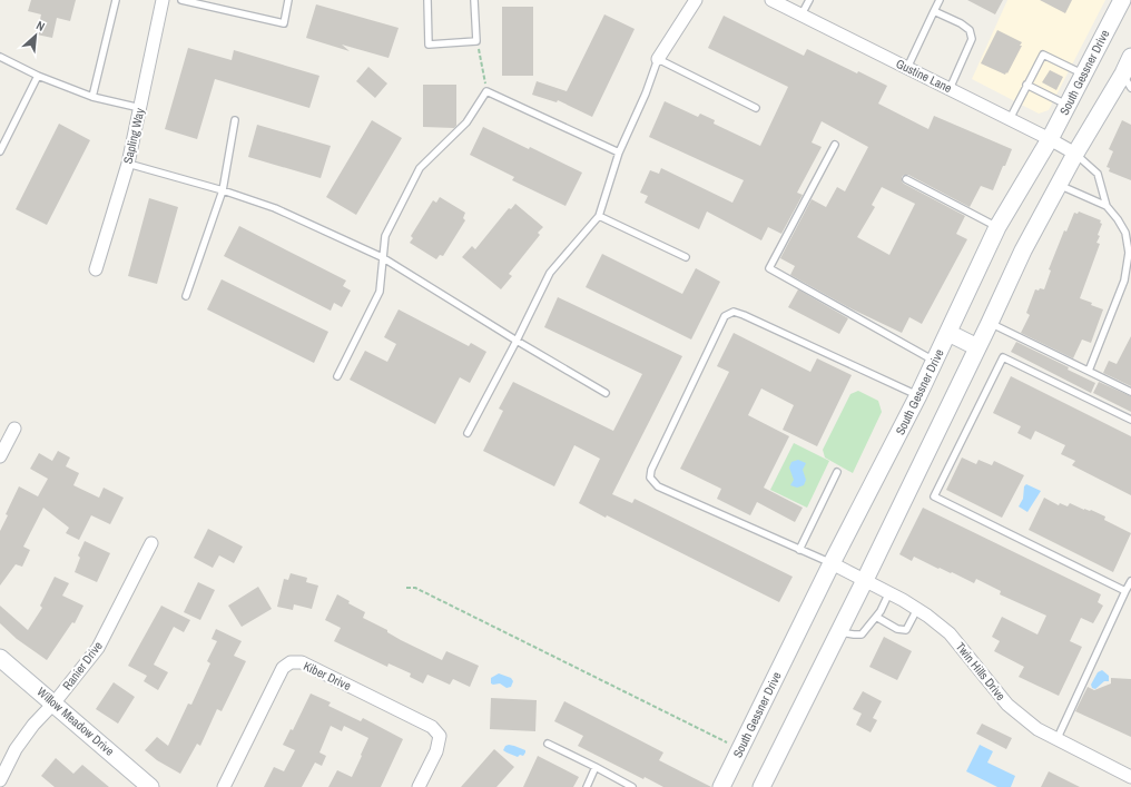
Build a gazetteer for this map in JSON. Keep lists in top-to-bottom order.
{
  "streets": {
    "main road": ["South Gessner Drive", "Willow Meadow Drive"],
    "street": [
      "Gustine Lane",
      "Sapling Way",
      "Ranier Drive",
      "Twin Hills Drive",
      "Kiber Drive"
    ]
  },
  "crossings": [
    ["South Gessner Drive", "Gustine Lane"],
    ["South Gessner Drive", "Twin Hills Drive"],
    ["Ranier Drive", "Willow Meadow Drive"]
  ],
  "north": "top right"
}
